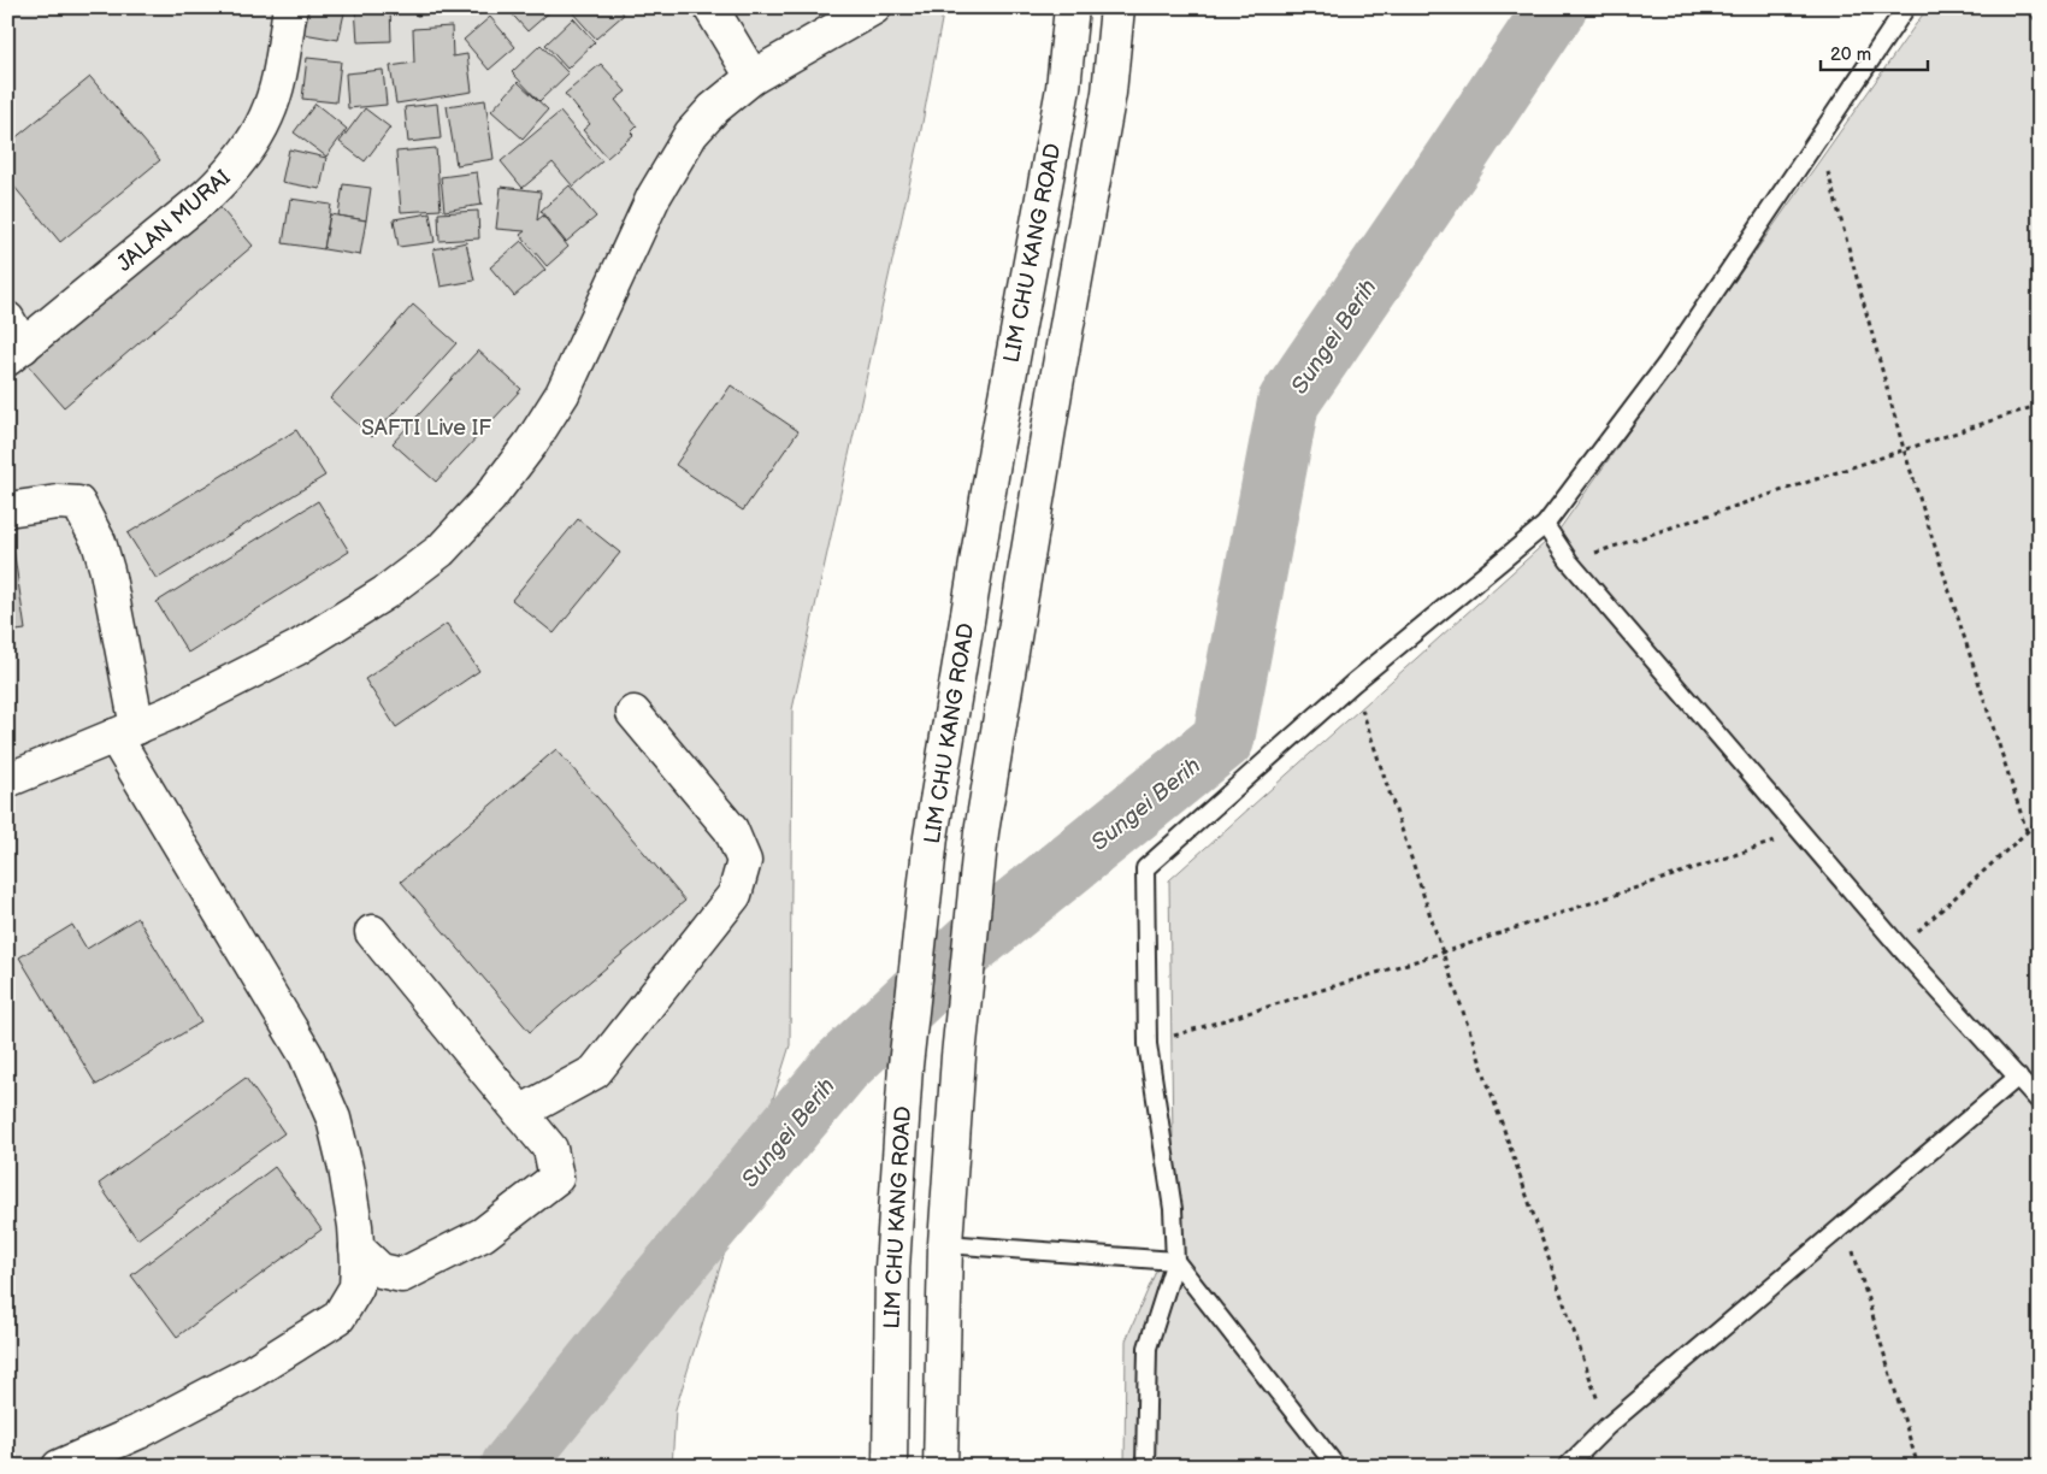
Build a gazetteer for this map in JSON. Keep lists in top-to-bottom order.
{
  "streets": {
    "street": ["JALAN MURAI", "LIM CHU KANG ROAD"]
  },
  "water": ["Sungei Berih"],
  "parks": ["SAFTI Live IF"],
  "scale_bar": "20 m"
}
